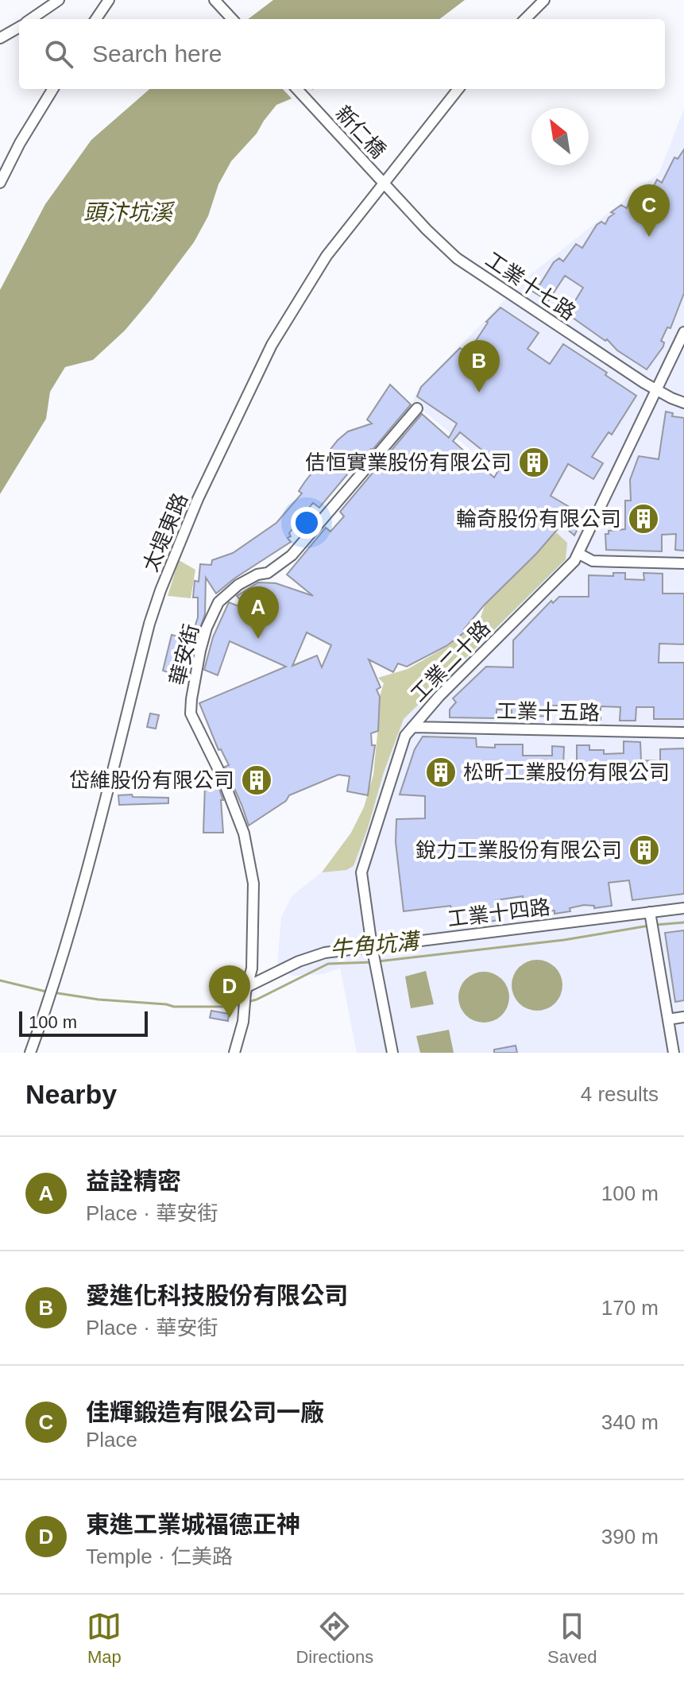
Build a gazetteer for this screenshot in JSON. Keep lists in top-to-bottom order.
{
  "streets": {
    "street": [
      "新仁橋",
      "工業十七路",
      "太堤東路",
      "華安街",
      "工業二十路",
      "工業十五路",
      "工業十四路"
    ]
  },
  "crossings": [
    ["新仁橋", "工業十七路"],
    ["工業十七路", "太堤東路"],
    ["工業十七路", "工業二十路"],
    ["華安街", "工業十四路"],
    ["工業二十路", "工業十五路"],
    ["工業二十路", "工業十四路"]
  ],
  "water": ["頭汴坑溪", "牛角坑溝"],
  "places": {
    "building": [
      "佶恒實業股份有限公司",
      "輪奇股份有限公司",
      "松昕工業股份有限公司",
      "岱維股份有限公司",
      "銳力工業股份有限公司"
    ]
  },
  "scale_bar": "100 m",
  "north": "top left",
  "page": {
    "search": "Search here",
    "pins": [
      "C",
      "B",
      "A",
      "D"
    ],
    "scale": "100 m",
    "heading": ["Nearby", "4 results"],
    "list": [
      {
        "mark": "A",
        "name": "益詮精密",
        "note": "Place · 華安街",
        "value": "100 m"
      },
      {
        "mark": "B",
        "name": "愛進化科技股份有限公司",
        "note": "Place · 華安街",
        "value": "170 m"
      },
      {
        "mark": "C",
        "name": "佳輝鍛造有限公司一廠",
        "note": "Place",
        "value": "340 m"
      },
      {
        "mark": "D",
        "name": "東進工業城福德正神",
        "note": "Temple · 仁美路",
        "value": "390 m"
      }
    ],
    "nav": ["Map", "Directions", "Saved"]
  }
}
